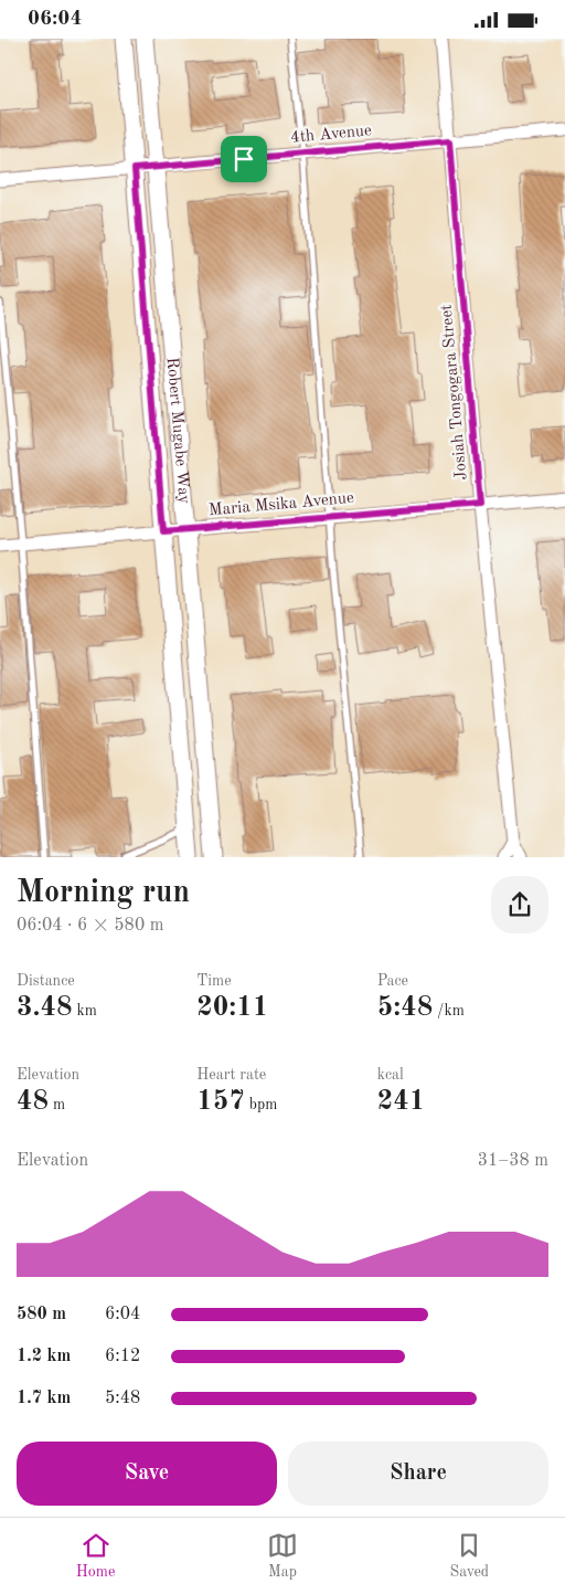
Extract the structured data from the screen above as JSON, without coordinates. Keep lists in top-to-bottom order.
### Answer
{
  "streets": {
    "main road": ["Robert Mugabe Way"],
    "street": ["4th Avenue", "Josiah Tongogara Street", "Maria Msika Avenue"]
  },
  "crossings": [
    ["4th Avenue", "Josiah Tongogara Street"],
    ["4th Avenue", "Robert Mugabe Way"],
    ["Josiah Tongogara Street", "Maria Msika Avenue"],
    ["Robert Mugabe Way", "Maria Msika Avenue"]
  ],
  "page": {
    "status": "06:04",
    "heading": ["Morning run", "06:04 · 6 × 580 m"],
    "stats": [
      ["Distance", "3.48 km"],
      ["Time", "20:11"],
      ["Pace", "5:48 /km"],
      ["Elevation", "48 m"],
      ["Heart rate", "157 bpm"],
      ["kcal", "241"]
    ],
    "chart": ["Elevation", "31–38 m"],
    "list": [
      {
        "name": "580 m",
        "note": "6:04"
      },
      {
        "name": "1.2 km",
        "note": "6:12"
      },
      {
        "name": "1.7 km",
        "note": "5:48"
      }
    ],
    "buttons": ["Save", "Share"],
    "tabs": ["Home", "Map", "Saved"]
  }
}
